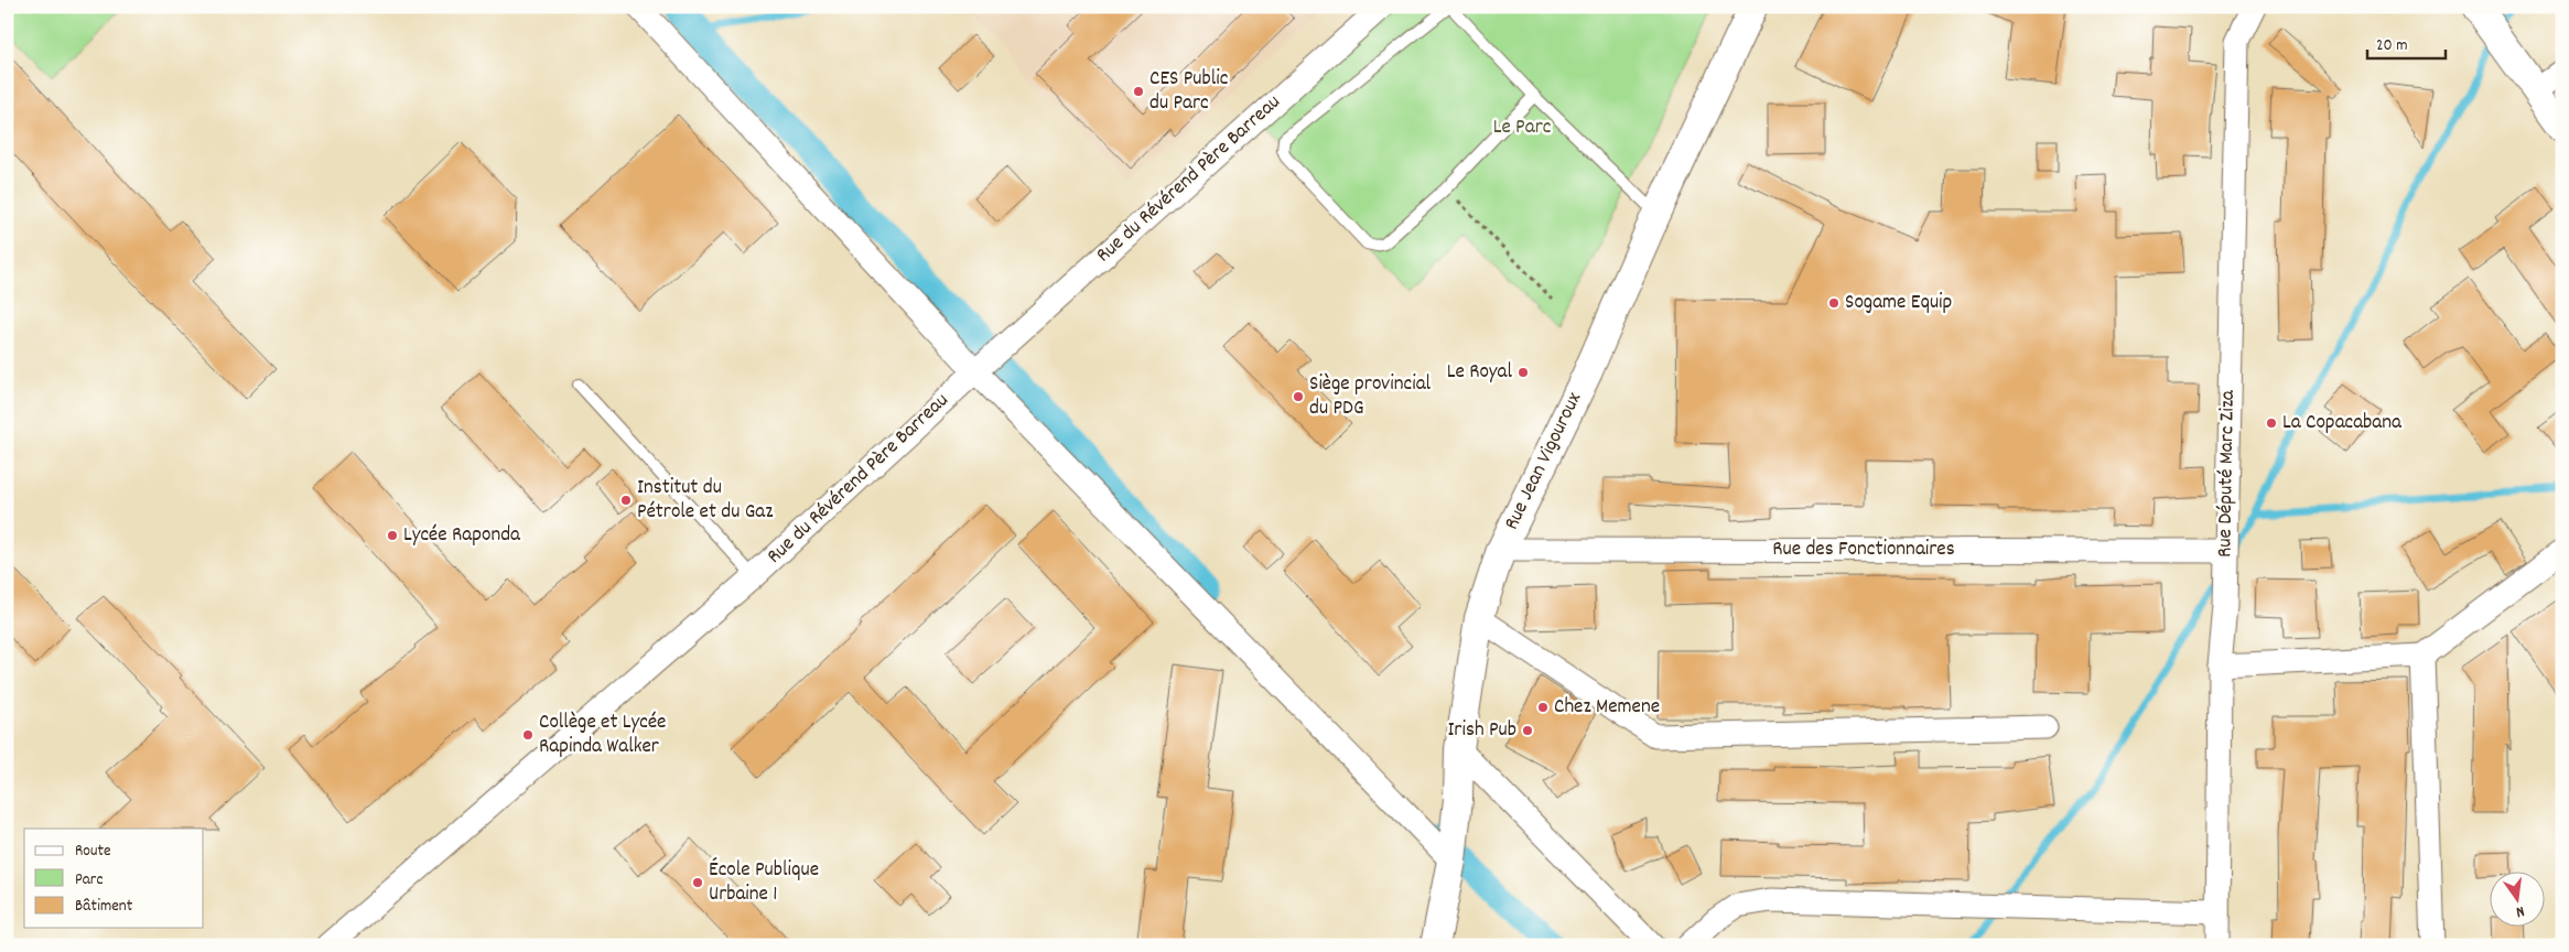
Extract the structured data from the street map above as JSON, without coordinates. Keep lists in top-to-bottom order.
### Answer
{
  "streets": {
    "street": [
      "Rue du Révérend Père Barreau",
      "Rue Jean Vigouroux",
      "Rue Député Marc Ziza",
      "Rue des Fonctionnaires"
    ]
  },
  "crossings": [
    ["Rue Jean Vigouroux", "Rue des Fonctionnaires"],
    ["Rue Député Marc Ziza", "Rue des Fonctionnaires"]
  ],
  "parks": ["Le Parc"],
  "places": [
    "CES Public du Parc",
    "Sogame Equip",
    "Le Royal",
    "Siège provincial du PDG",
    "La Copacabana",
    "Institut du Pétrole et du Gaz",
    "Lycée Raponda",
    "Chez Memene",
    "Irish Pub",
    "Collège et Lycée Rapinda Walker",
    "École Publique Urbaine 1"
  ],
  "legend": ["Route", "Parc", "Bâtiment"],
  "scale_bar": "20 m",
  "north": "bottom"
}
